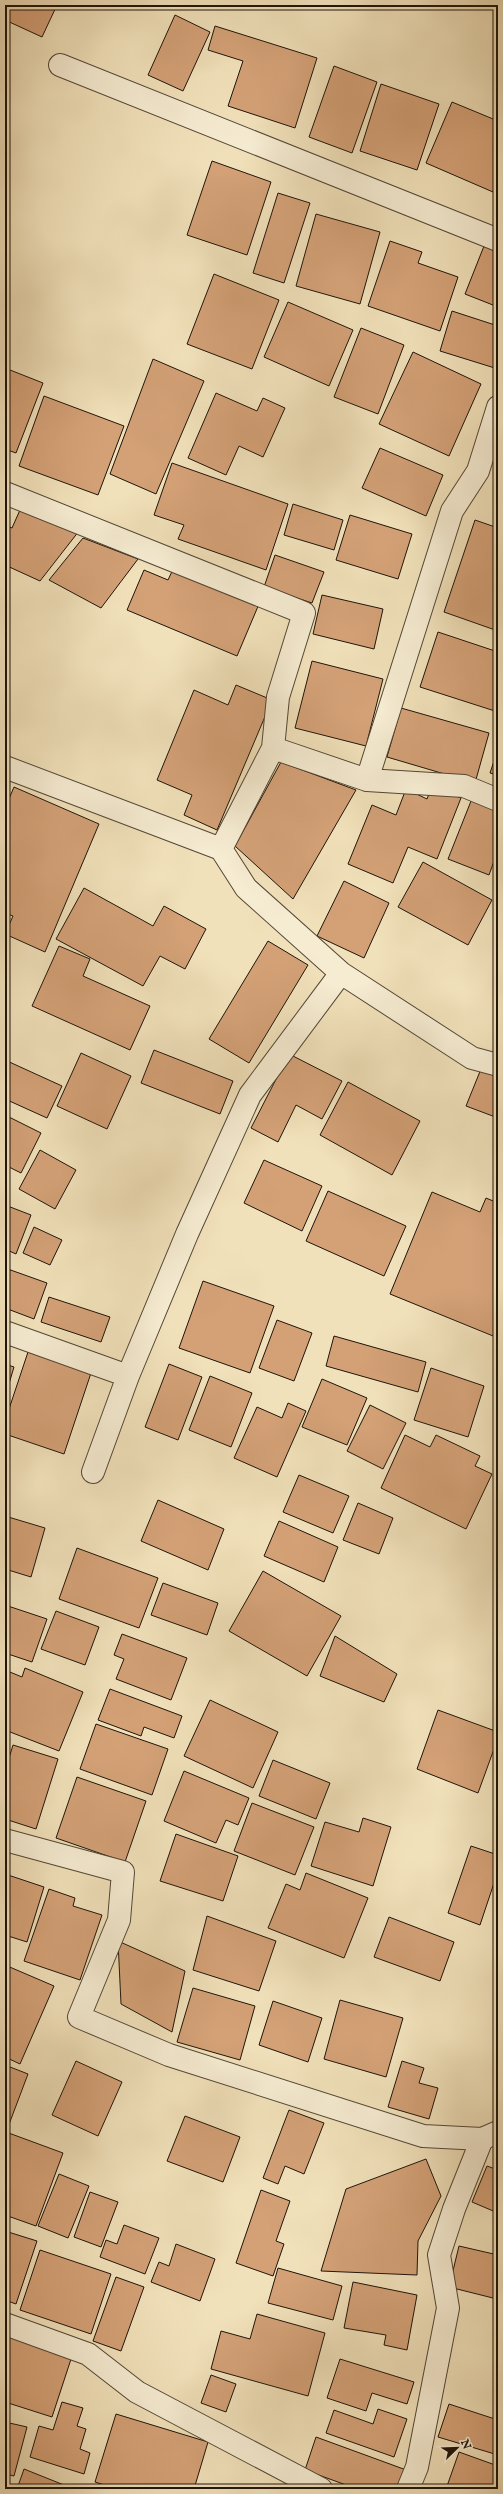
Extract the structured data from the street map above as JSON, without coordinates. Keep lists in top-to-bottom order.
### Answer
{
  "north": "top right"
}
